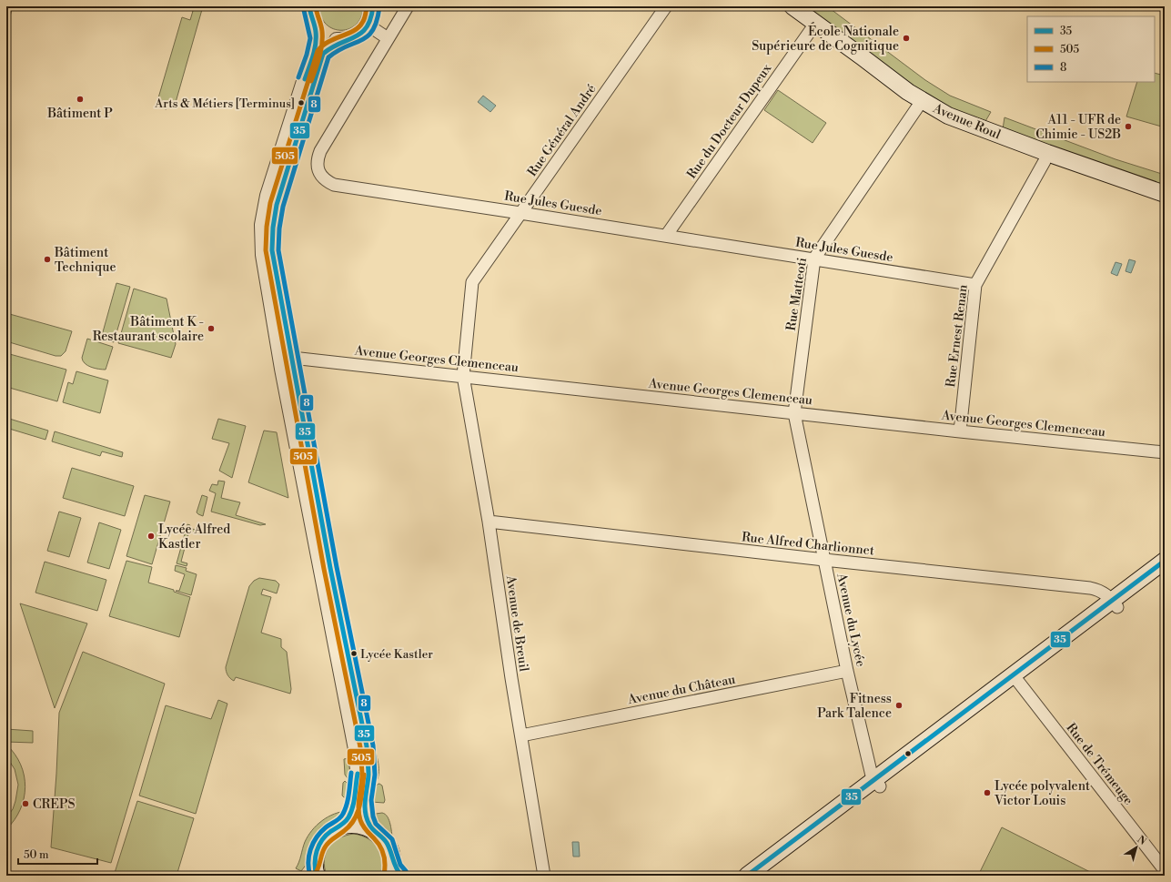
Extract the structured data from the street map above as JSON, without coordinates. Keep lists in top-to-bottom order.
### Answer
{
  "streets": {
    "main road": ["Avenue Roul"],
    "street": [
      "Rue du Docteur Dupeux",
      "Rue Général André",
      "Rue Jules Guesde",
      "Rue Matteoti",
      "Rue Ernest Renan",
      "Avenue Georges Clemenceau",
      "Rue Alfred Charlionnet",
      "Avenue du Lycée",
      "Avenue de Breuil",
      "Avenue du Château",
      "Rue de Trémeuge"
    ]
  },
  "crossings": [
    ["Rue du Docteur Dupeux", "Avenue Roul"],
    ["Rue du Docteur Dupeux", "Rue Jules Guesde"],
    ["Avenue Roul", "Rue Matteoti"],
    ["Avenue Roul", "Rue Ernest Renan"],
    ["Rue Général André", "Rue Jules Guesde"],
    ["Rue Général André", "Avenue Georges Clemenceau"],
    ["Rue Général André", "Avenue de Breuil"],
    ["Rue Jules Guesde", "Rue Matteoti"],
    ["Rue Jules Guesde", "Rue Ernest Renan"],
    ["Rue Matteoti", "Avenue Georges Clemenceau"],
    ["Rue Matteoti", "Avenue du Lycée"],
    ["Rue Ernest Renan", "Avenue Georges Clemenceau"],
    ["Avenue Georges Clemenceau", "Avenue du Lycée"],
    ["Avenue Georges Clemenceau", "Avenue de Breuil"],
    ["Rue Alfred Charlionnet", "Avenue du Lycée"],
    ["Rue Alfred Charlionnet", "Avenue de Breuil"],
    ["Avenue du Lycée", "Avenue du Château"],
    ["Avenue de Breuil", "Avenue du Château"]
  ],
  "places": [
    "École Nationale Supérieure de Cognitique",
    "Bâtiment P",
    "Arts & Métiers [Terminus]",
    "A11 - UFR de Chimie - US2B",
    "Bâtiment Technique",
    "Bâtiment K - Restaurant scolaire",
    "Lycée Alfred Kastler",
    "Lycée Kastler",
    "Fitness Park Talence",
    "Lycée polyvalent Victor Louis",
    "CREPS"
  ],
  "lines": ["transit line 35", "transit line 505", "transit line 8"],
  "legend": ["35", "505", "8"],
  "scale_bar": "50 m",
  "north": "top right"
}
